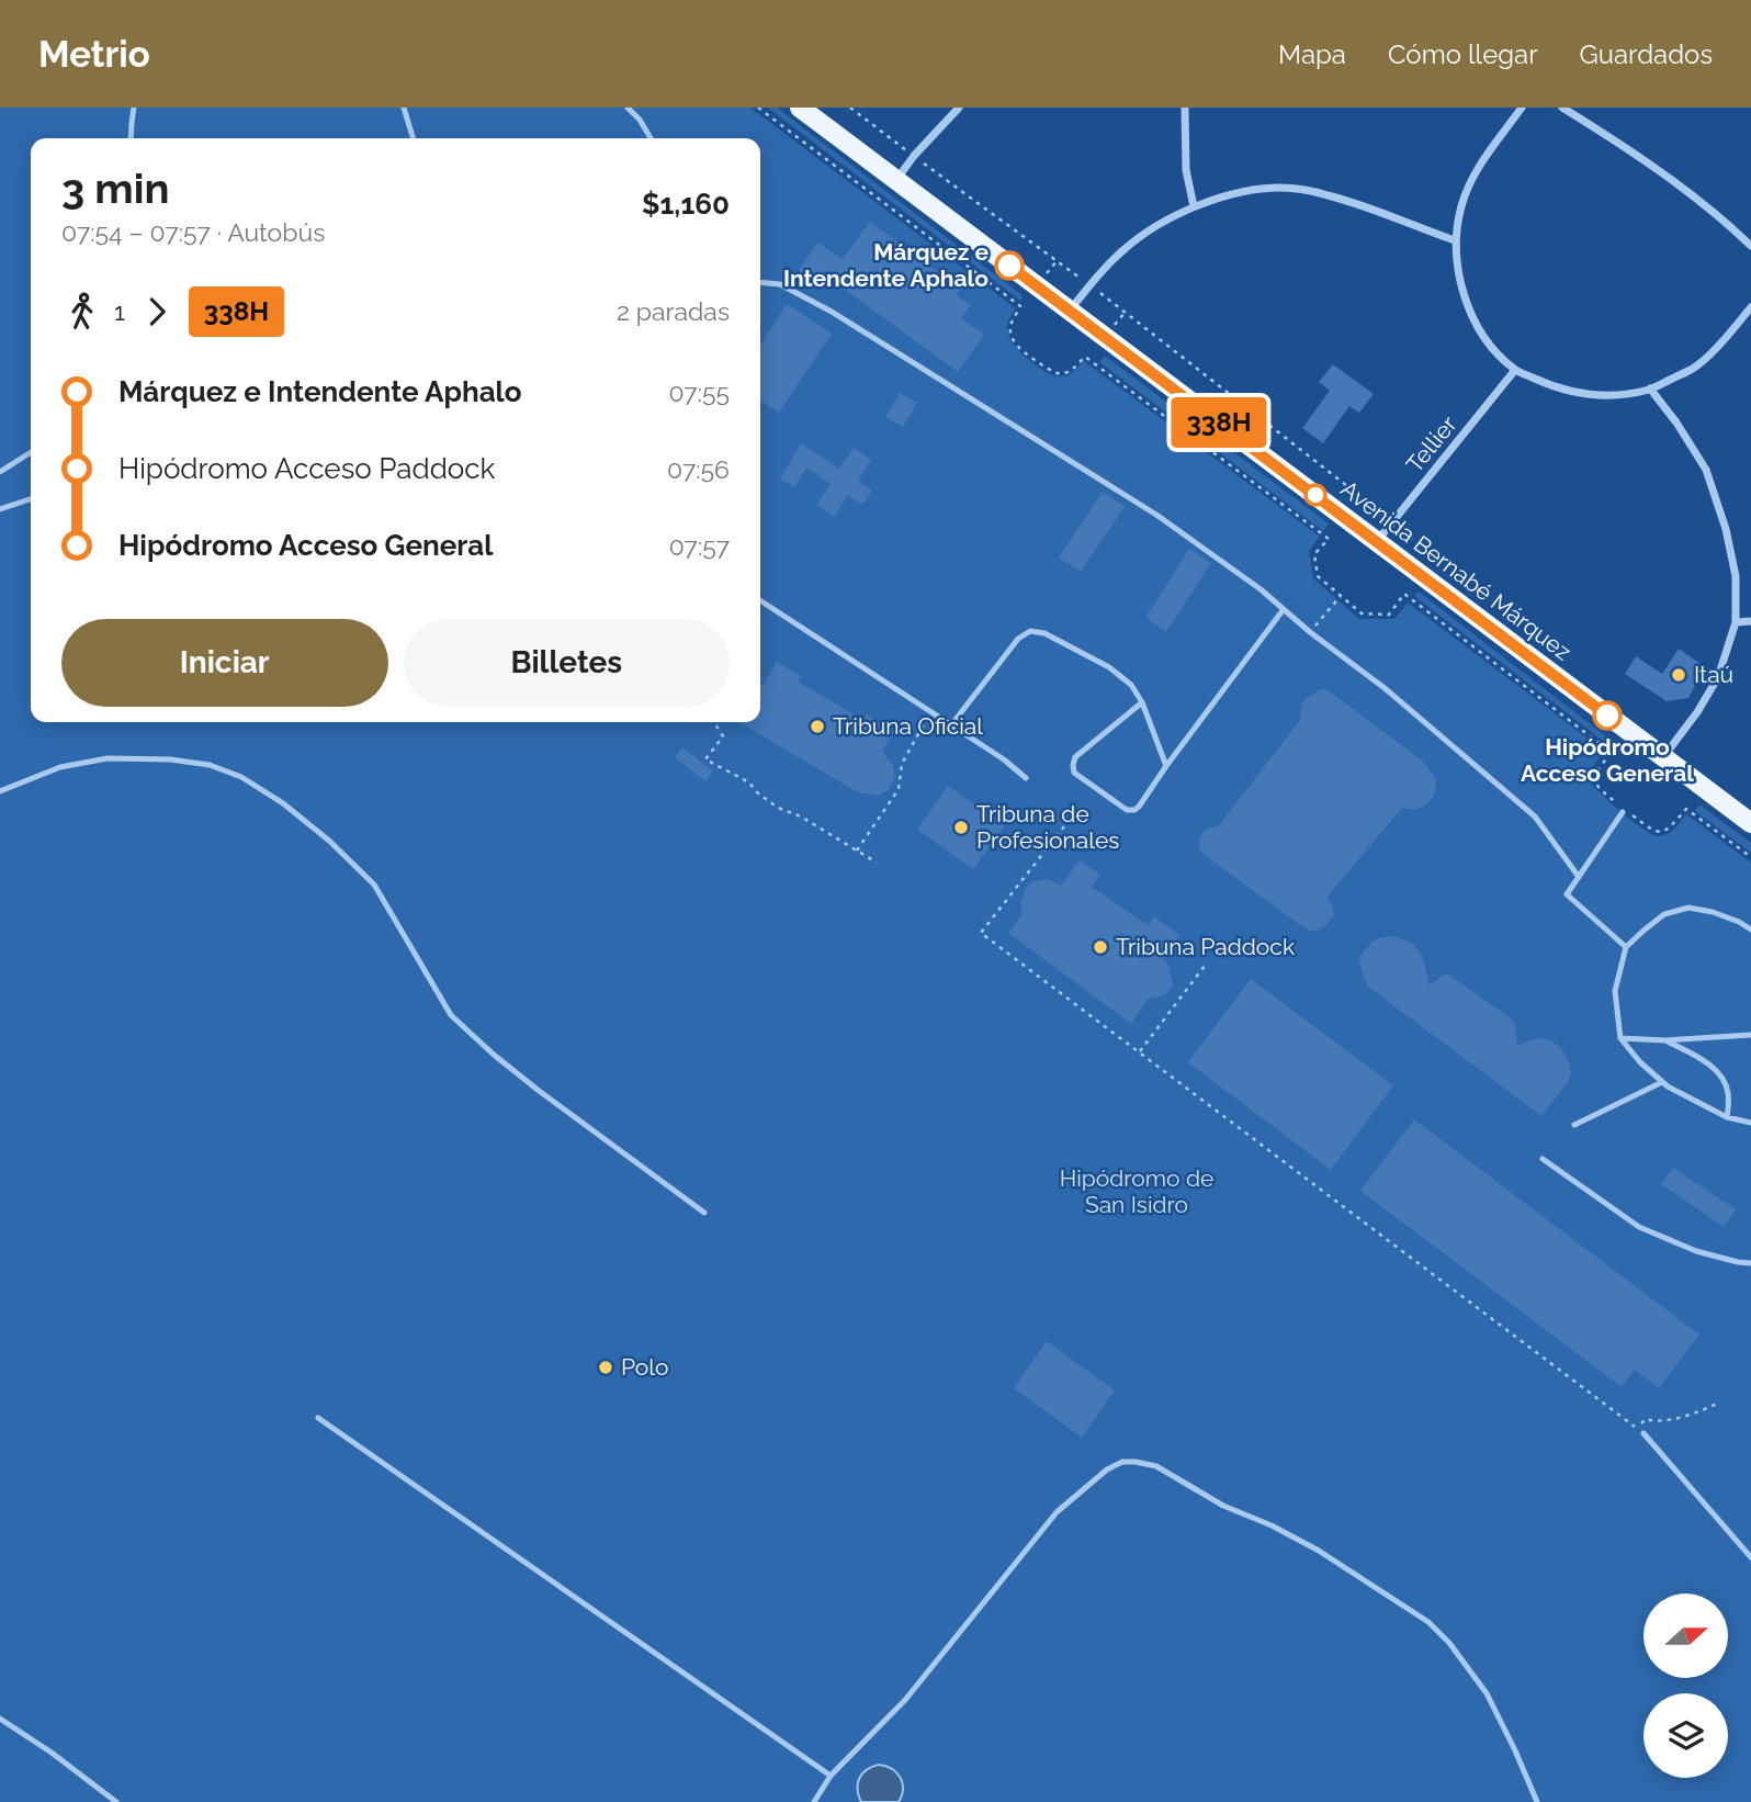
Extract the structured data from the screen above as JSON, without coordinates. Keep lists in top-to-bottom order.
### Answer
{
  "streets": {
    "main road": ["Avenida Bernabé Márquez"],
    "street": ["Tellier"]
  },
  "crossings": [
    ["Tellier", "Avenida Bernabé Márquez"]
  ],
  "parks": ["Hipódromo de San Isidro"],
  "places": [
    "Márquez e Intendente Aphalo",
    "Itaú",
    "Hipódromo Acceso General",
    "Tribuna Oficial",
    "Tribuna de Profesionales",
    "Tribuna Paddock",
    "Polo"
  ],
  "lines": ["bus line 338H"],
  "north": "right",
  "page": {
    "header": "Metrio",
    "nav": ["Mapa", "Cómo llegar", "Guardados"],
    "on_map": "338H",
    "heading": ["3 min", "07:54 – 07:57 · Autobús", "$1,160"],
    "legs": ["1", "338H", "2 paradas"],
    "list": [
      {
        "name": "Márquez e Intendente Aphalo",
        "value": "07:55"
      },
      {
        "name": "Hipódromo Acceso Paddock",
        "value": "07:56"
      },
      {
        "name": "Hipódromo Acceso General",
        "value": "07:57"
      }
    ],
    "buttons": ["Iniciar", "Billetes"]
  }
}
